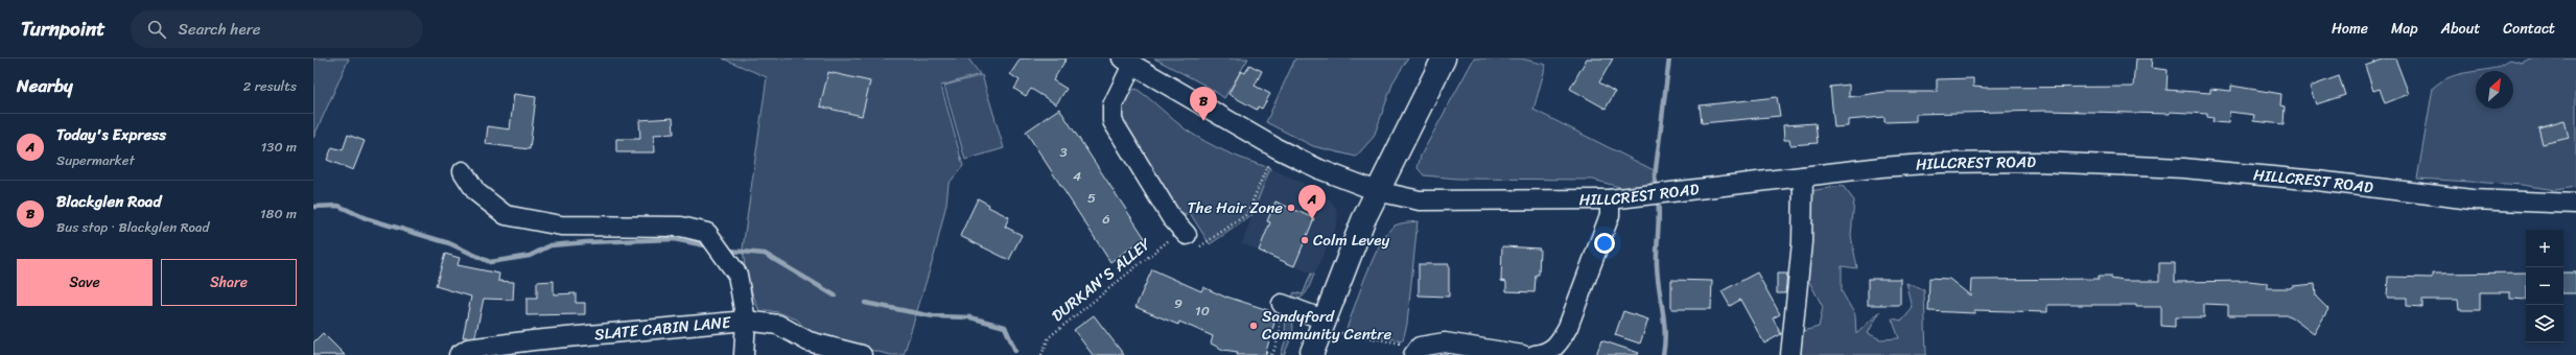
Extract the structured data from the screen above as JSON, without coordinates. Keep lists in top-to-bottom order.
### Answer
{
  "streets": {
    "street": ["HILLCREST ROAD", "SLATE CABIN LANE"],
    "path": ["DURKAN'S ALLEY"]
  },
  "places": ["The Hair Zone", "Colm Levey", "Sandyford Community Centre"],
  "house_numbers": [
    "3",
    "4",
    "5",
    "6",
    "9",
    "10"
  ],
  "north": "top right",
  "page": {
    "header": "Turnpoint",
    "search": "Search here",
    "nav": [
      "Home",
      "Map",
      "About",
      "Contact"
    ],
    "heading": ["Nearby", "2 results"],
    "pins": ["B", "A"],
    "list": [
      {
        "mark": "A",
        "name": "Today's Express",
        "note": "Supermarket",
        "value": "130 m"
      },
      {
        "mark": "B",
        "name": "Blackglen Road",
        "note": "Bus stop · Blackglen Road",
        "value": "180 m"
      }
    ],
    "map_buttons": ["+", "−"],
    "buttons": ["Save", "Share"]
  }
}
